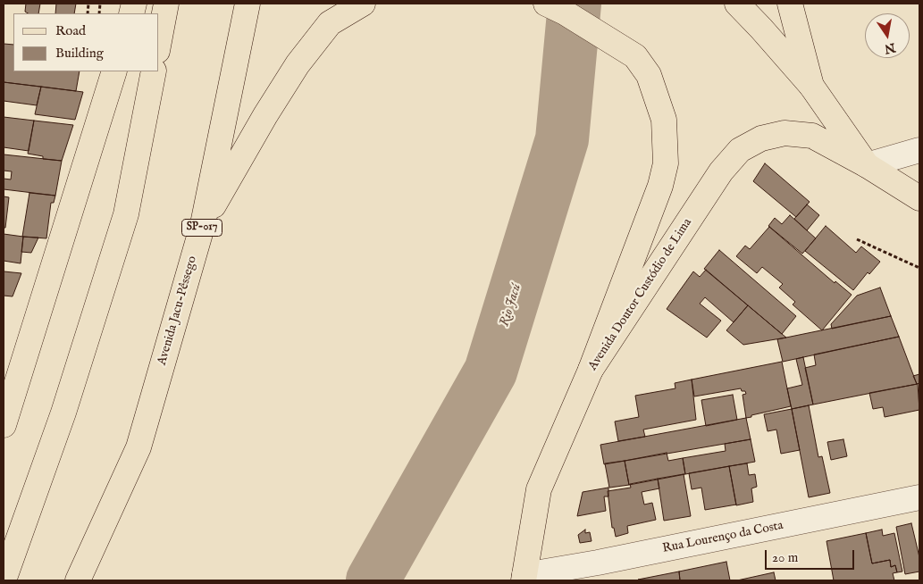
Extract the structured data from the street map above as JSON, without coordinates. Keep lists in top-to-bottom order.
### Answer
{
  "streets": {
    "main road": ["SP-017", "Avenida Doutor Custódio de Lima", "Avenida Jacu-Pêssego"],
    "street": ["Rua Lourenço da Costa"]
  },
  "crossings": [
    ["Avenida Doutor Custódio de Lima", "Rua Lourenço da Costa"]
  ],
  "water": ["Rio Jacú"],
  "legend": ["Road", "Building"],
  "scale_bar": "20 m",
  "north": "bottom"
}
